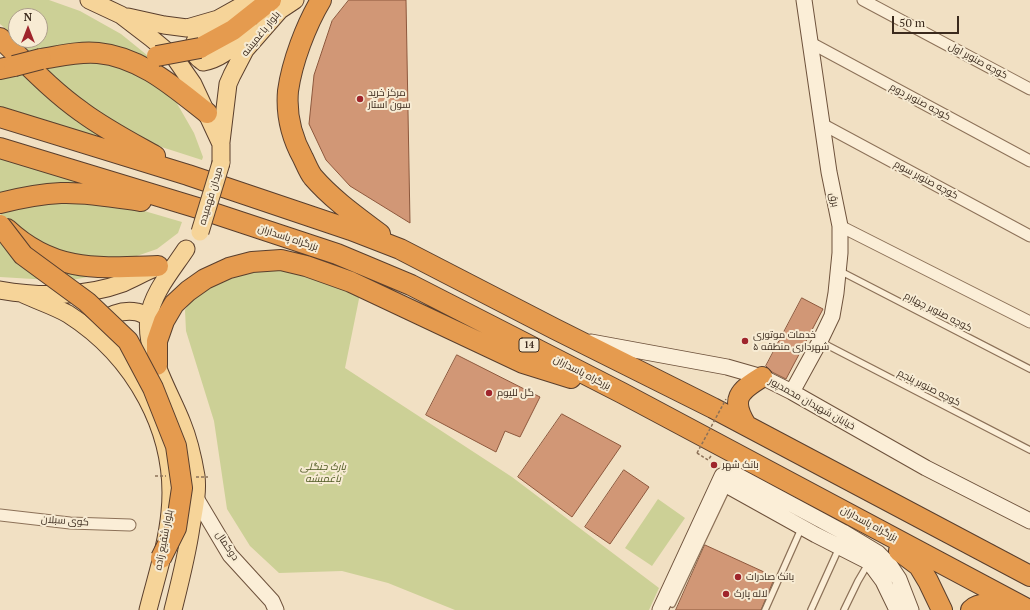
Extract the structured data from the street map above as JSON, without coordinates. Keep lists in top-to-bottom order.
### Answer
{
  "streets": {
    "highway": ["بزرگراه پاسداران", "14"],
    "main road": ["بلوار باغمیشه", "میدان فهمیده", "بلوار شفیع زاده"],
    "street": [
      "کوچه صنوبر اول",
      "کوچه صنوبر دوم",
      "کوچه صنوبر سوم",
      "برق",
      "خیابان شهیدان محمدپور",
      "کوی سبلان",
      "دوکمال"
    ],
    "lane": ["کوچه صنوبر چهارم", "کوچه صنوبر پنجم"]
  },
  "crossings": [
    ["بلوار باغمیشه", "میدان فهمیده"],
    ["کوچه صنوبر دوم", "برق"],
    ["کوچه صنوبر سوم", "برق"],
    ["میدان فهمیده", "بلوار شفیع زاده"],
    ["برق", "کوچه صنوبر چهارم"],
    ["برق", "کوچه صنوبر پنجم"],
    ["برق", "خیابان شهیدان محمدپور"]
  ],
  "parks": ["پارک جنگلی باغمیشه"],
  "places": [
    "مرکز خرید سون استار",
    "خدمات موتوری شهرداری منطقه ۵",
    "گل للیوم",
    "بانک شهر",
    "بانک صادرات",
    "لاله پارک"
  ],
  "scale_bar": "50 m",
  "north": "top"
}
